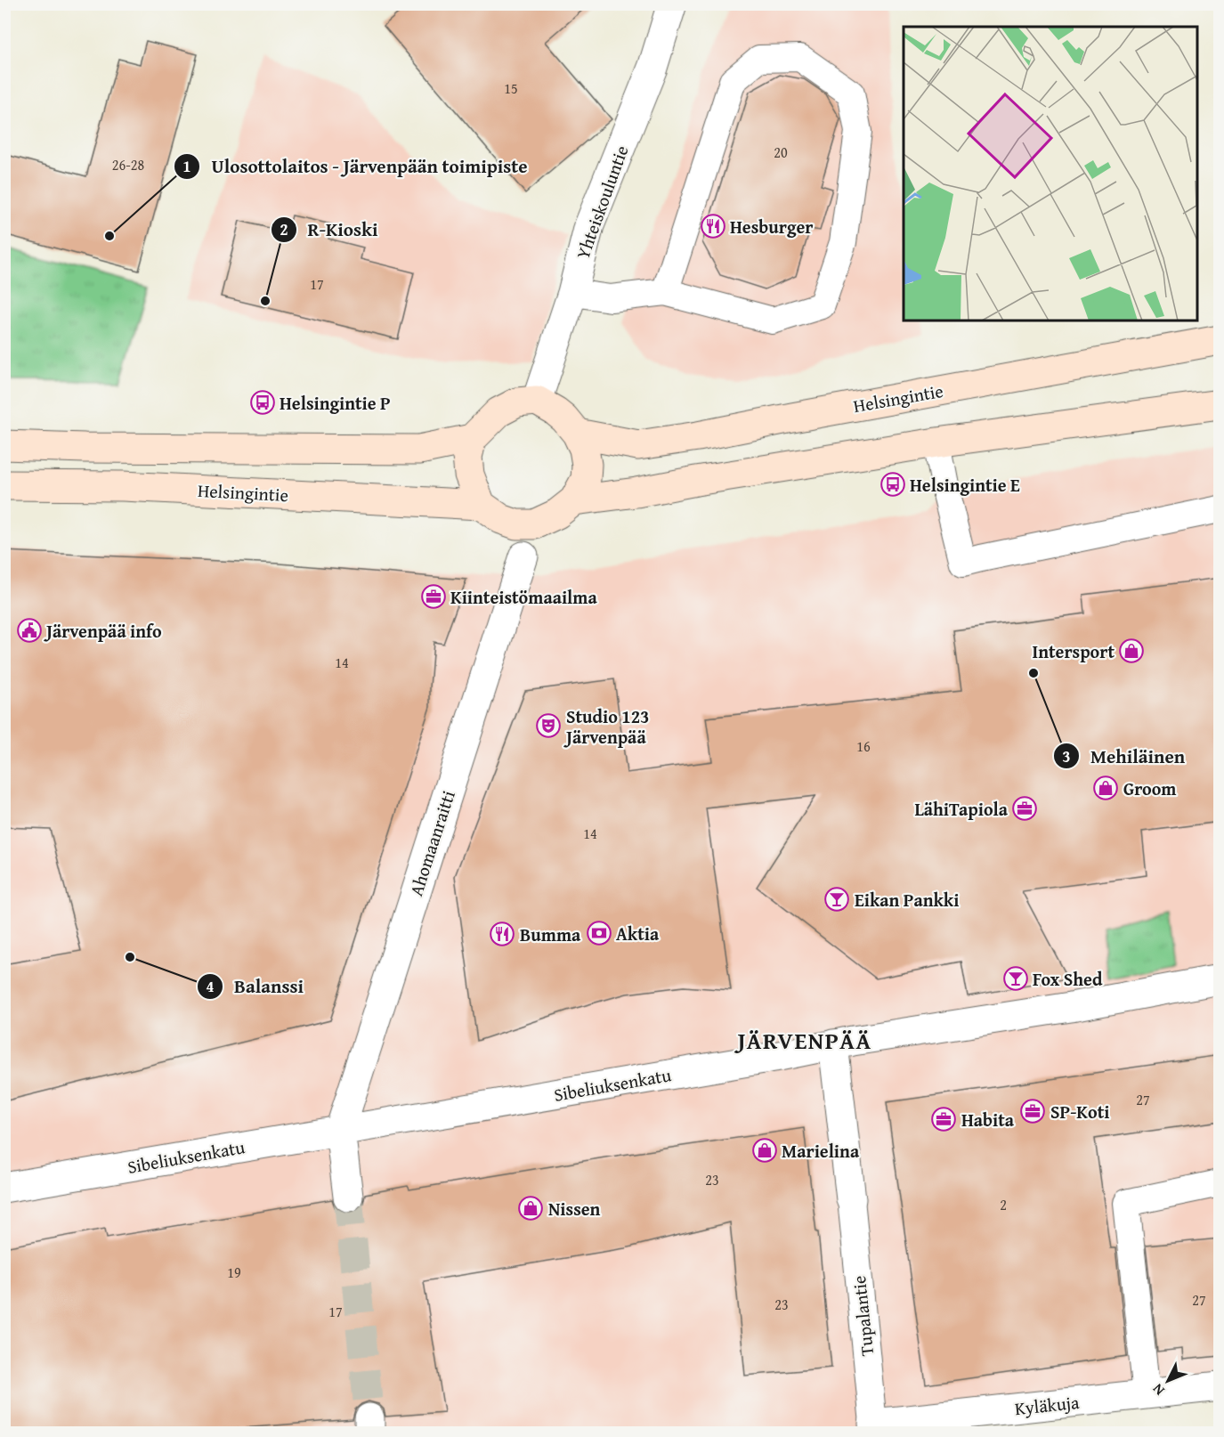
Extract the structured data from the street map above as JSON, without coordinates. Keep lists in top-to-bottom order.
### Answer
{
  "streets": {
    "main road": ["Helsingintie"],
    "street": [
      "Yhteiskouluntie",
      "Ahomaanraitti",
      "Sibeliuksenkatu",
      "Kyläkuja"
    ],
    "lane": ["Tupalantie"]
  },
  "crossings": [
    ["Yhteiskouluntie", "Helsingintie"],
    ["Ahomaanraitti", "Sibeliuksenkatu"],
    ["Tupalantie", "Kyläkuja"]
  ],
  "districts": ["JÄRVENPÄÄ"],
  "places": {
    "restaurant": ["Hesburger", "Bumma"],
    "other": [
      "Ulosottolaitos - Järvenpään toimipiste",
      "R-Kioski",
      "Mehiläinen",
      "Balanssi"
    ],
    "bus stop": ["Helsingintie P", "Helsingintie E"],
    "office": [
      "Kiinteistömaailma",
      "LähiTapiola",
      "SP-Koti",
      "Habita"
    ],
    "public building": ["Järvenpää info"],
    "shop": [
      "Intersport",
      "Groom",
      "Marielina",
      "Nissen"
    ],
    "theatre": ["Studio 123 Järvenpää"],
    "bar": ["Eikan Pankki", "Fox Shed"],
    "bank": ["Aktia"]
  },
  "house_numbers": [
    "15",
    "20",
    "26-28",
    "17",
    "14",
    "16",
    "14",
    "27",
    "23",
    "2",
    "19",
    "27",
    "23",
    "17"
  ],
  "north": "bottom left"
}
